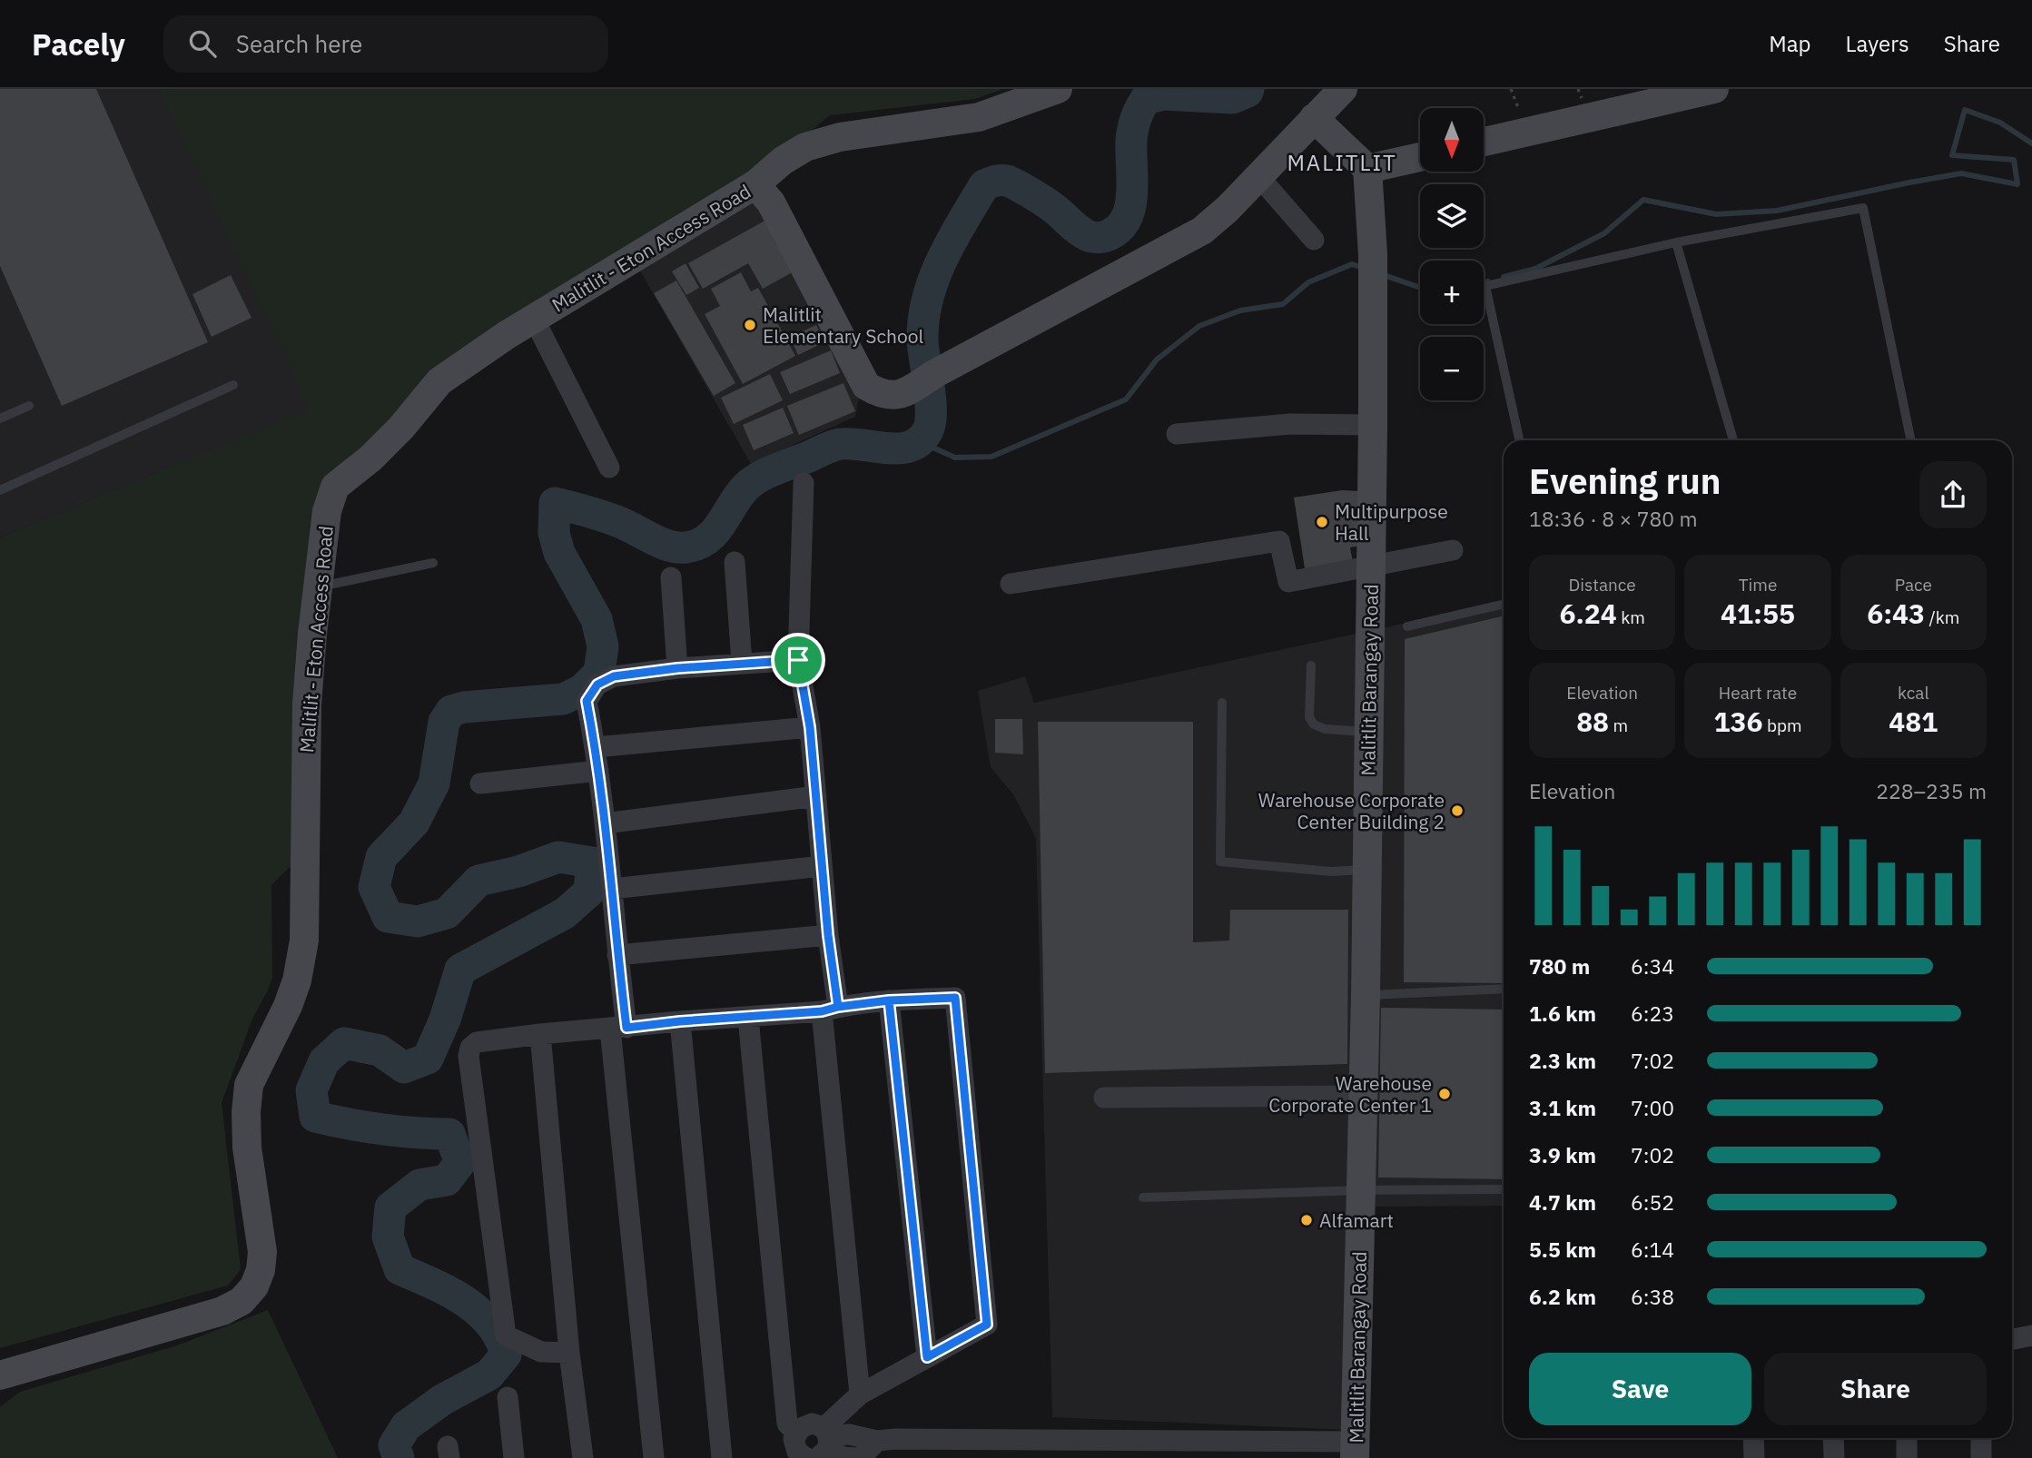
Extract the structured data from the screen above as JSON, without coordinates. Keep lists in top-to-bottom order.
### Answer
{
  "streets": {
    "street": ["Malitlit - Eton Access Road", "Malitlit Barangay Road"]
  },
  "districts": ["MALITLIT"],
  "places": [
    "Malitlit Elementary School",
    "Multipurpose Hall",
    "Warehouse Corporate Center Building 2",
    "Warehouse Corporate Center 1",
    "Alfamart"
  ],
  "north": "bottom",
  "page": {
    "header": "Pacely",
    "search": "Search here",
    "nav": ["Map", "Layers", "Share"],
    "map_buttons": ["+", "−"],
    "heading": ["Evening run", "18:36 · 8 × 780 m"],
    "stats": [
      ["Distance", "6.24 km"],
      ["Time", "41:55"],
      ["Pace", "6:43 /km"],
      ["Elevation", "88 m"],
      ["Heart rate", "136 bpm"],
      ["kcal", "481"]
    ],
    "chart": ["Elevation", "228–235 m"],
    "list": [
      {
        "name": "780 m",
        "note": "6:34"
      },
      {
        "name": "1.6 km",
        "note": "6:23"
      },
      {
        "name": "2.3 km",
        "note": "7:02"
      },
      {
        "name": "3.1 km",
        "note": "7:00"
      },
      {
        "name": "3.9 km",
        "note": "7:02"
      },
      {
        "name": "4.7 km",
        "note": "6:52"
      },
      {
        "name": "5.5 km",
        "note": "6:14"
      },
      {
        "name": "6.2 km",
        "note": "6:38"
      }
    ],
    "buttons": ["Save", "Share"]
  }
}
